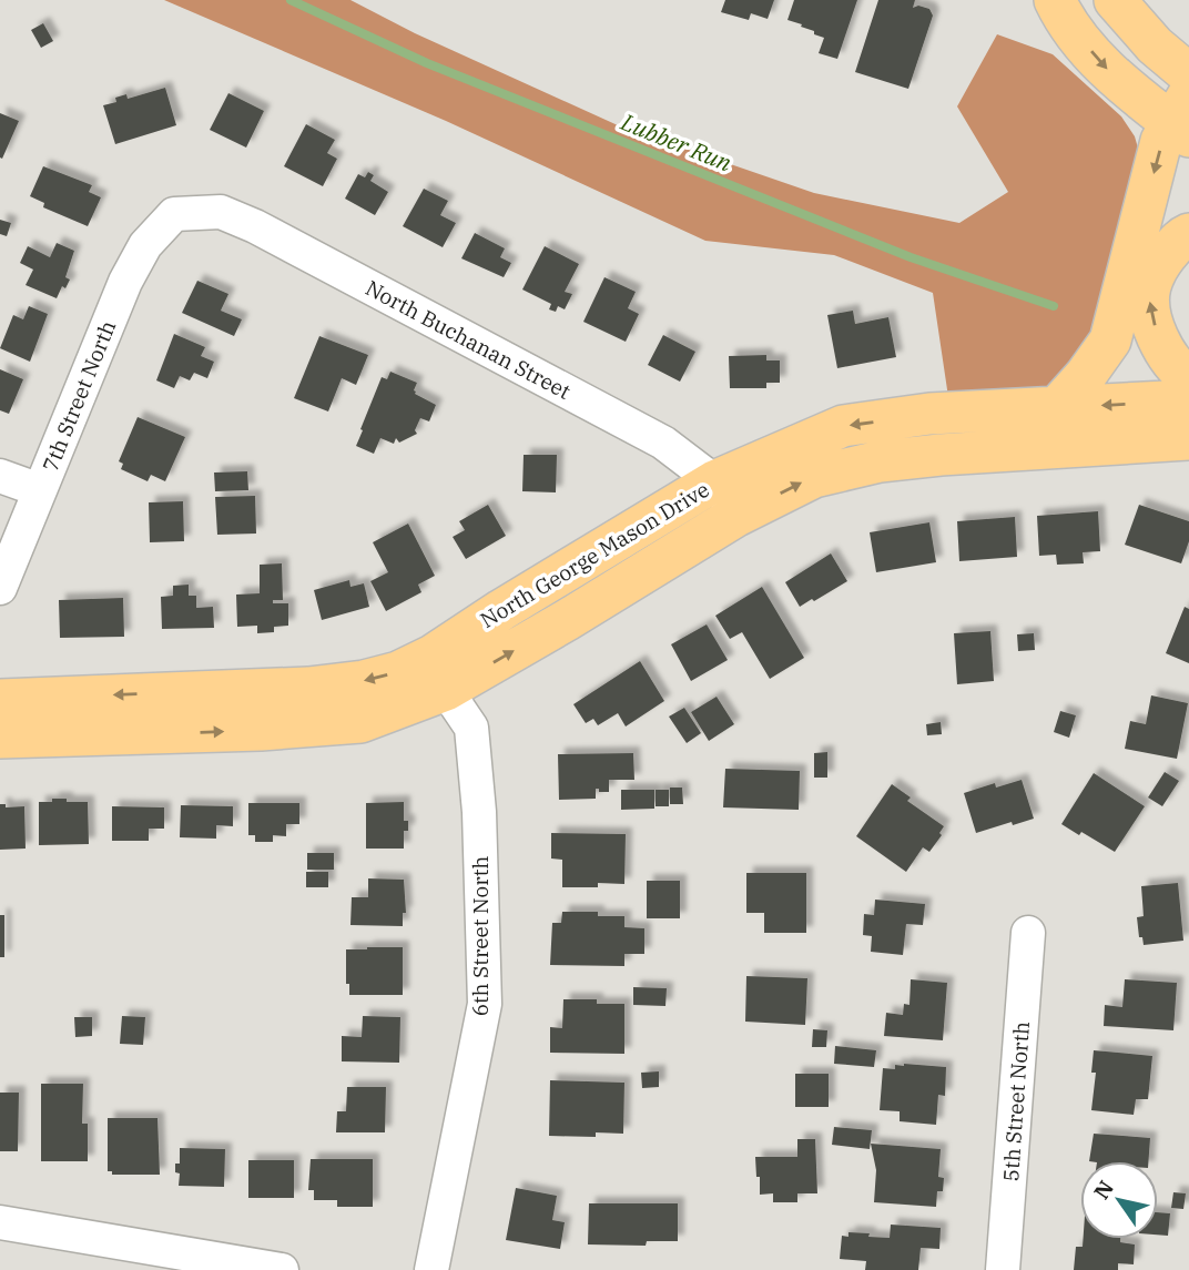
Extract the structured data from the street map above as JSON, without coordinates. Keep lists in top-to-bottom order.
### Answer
{
  "streets": {
    "main road": ["North George Mason Drive"],
    "street": [
      "North Buchanan Street",
      "7th Street North",
      "6th Street North",
      "5th Street North"
    ]
  },
  "crossings": [
    ["North Buchanan Street", "7th Street North"],
    ["North Buchanan Street", "North George Mason Drive"],
    ["North George Mason Drive", "6th Street North"]
  ],
  "water": ["Lubber Run"],
  "north": "top left"
}
